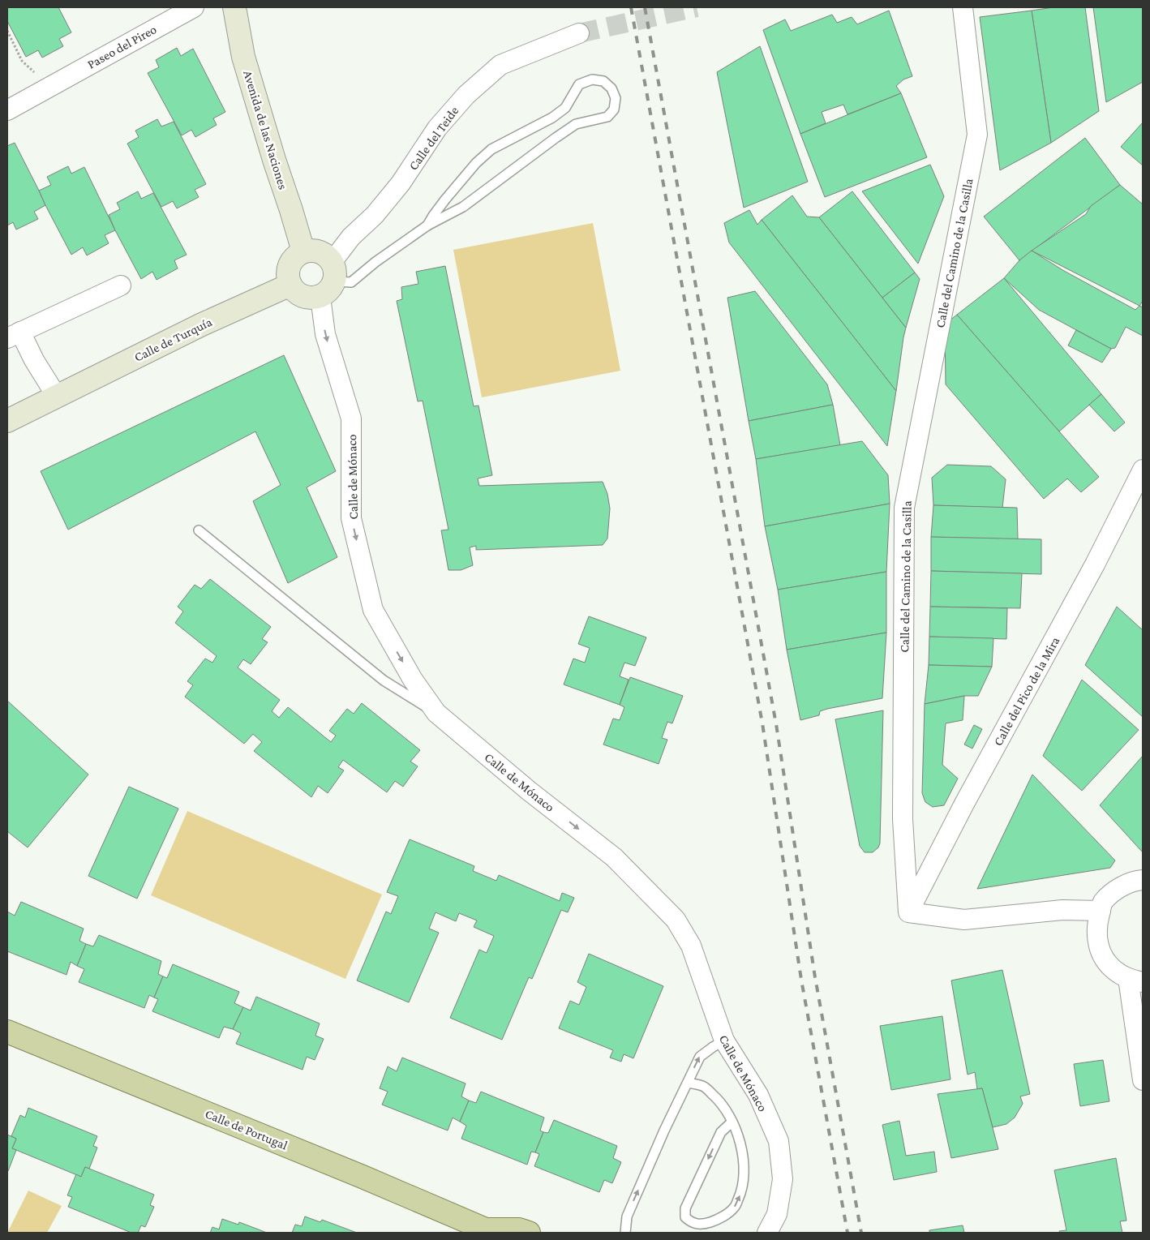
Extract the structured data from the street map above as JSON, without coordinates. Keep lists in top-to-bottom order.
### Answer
{
  "streets": {
    "main road": ["Calle de Portugal"],
    "street": [
      "Paseo del Pireo",
      "Avenida de las Naciones",
      "Calle del Teide",
      "Calle del Camino de la Casilla",
      "Calle de Turquía",
      "Calle de Mónaco",
      "Calle del Pico de la Mira"
    ]
  },
  "crossings": [
    ["Avenida de las Naciones", "Calle del Teide"],
    ["Avenida de las Naciones", "Calle de Turquía"],
    ["Avenida de las Naciones", "Calle de Mónaco"],
    ["Calle del Teide", "Calle de Turquía"],
    ["Calle del Teide", "Calle de Mónaco"],
    ["Calle del Camino de la Casilla", "Calle del Pico de la Mira"],
    ["Calle de Turquía", "Calle de Mónaco"]
  ],
  "one_way": ["Calle de Mónaco"]
}
